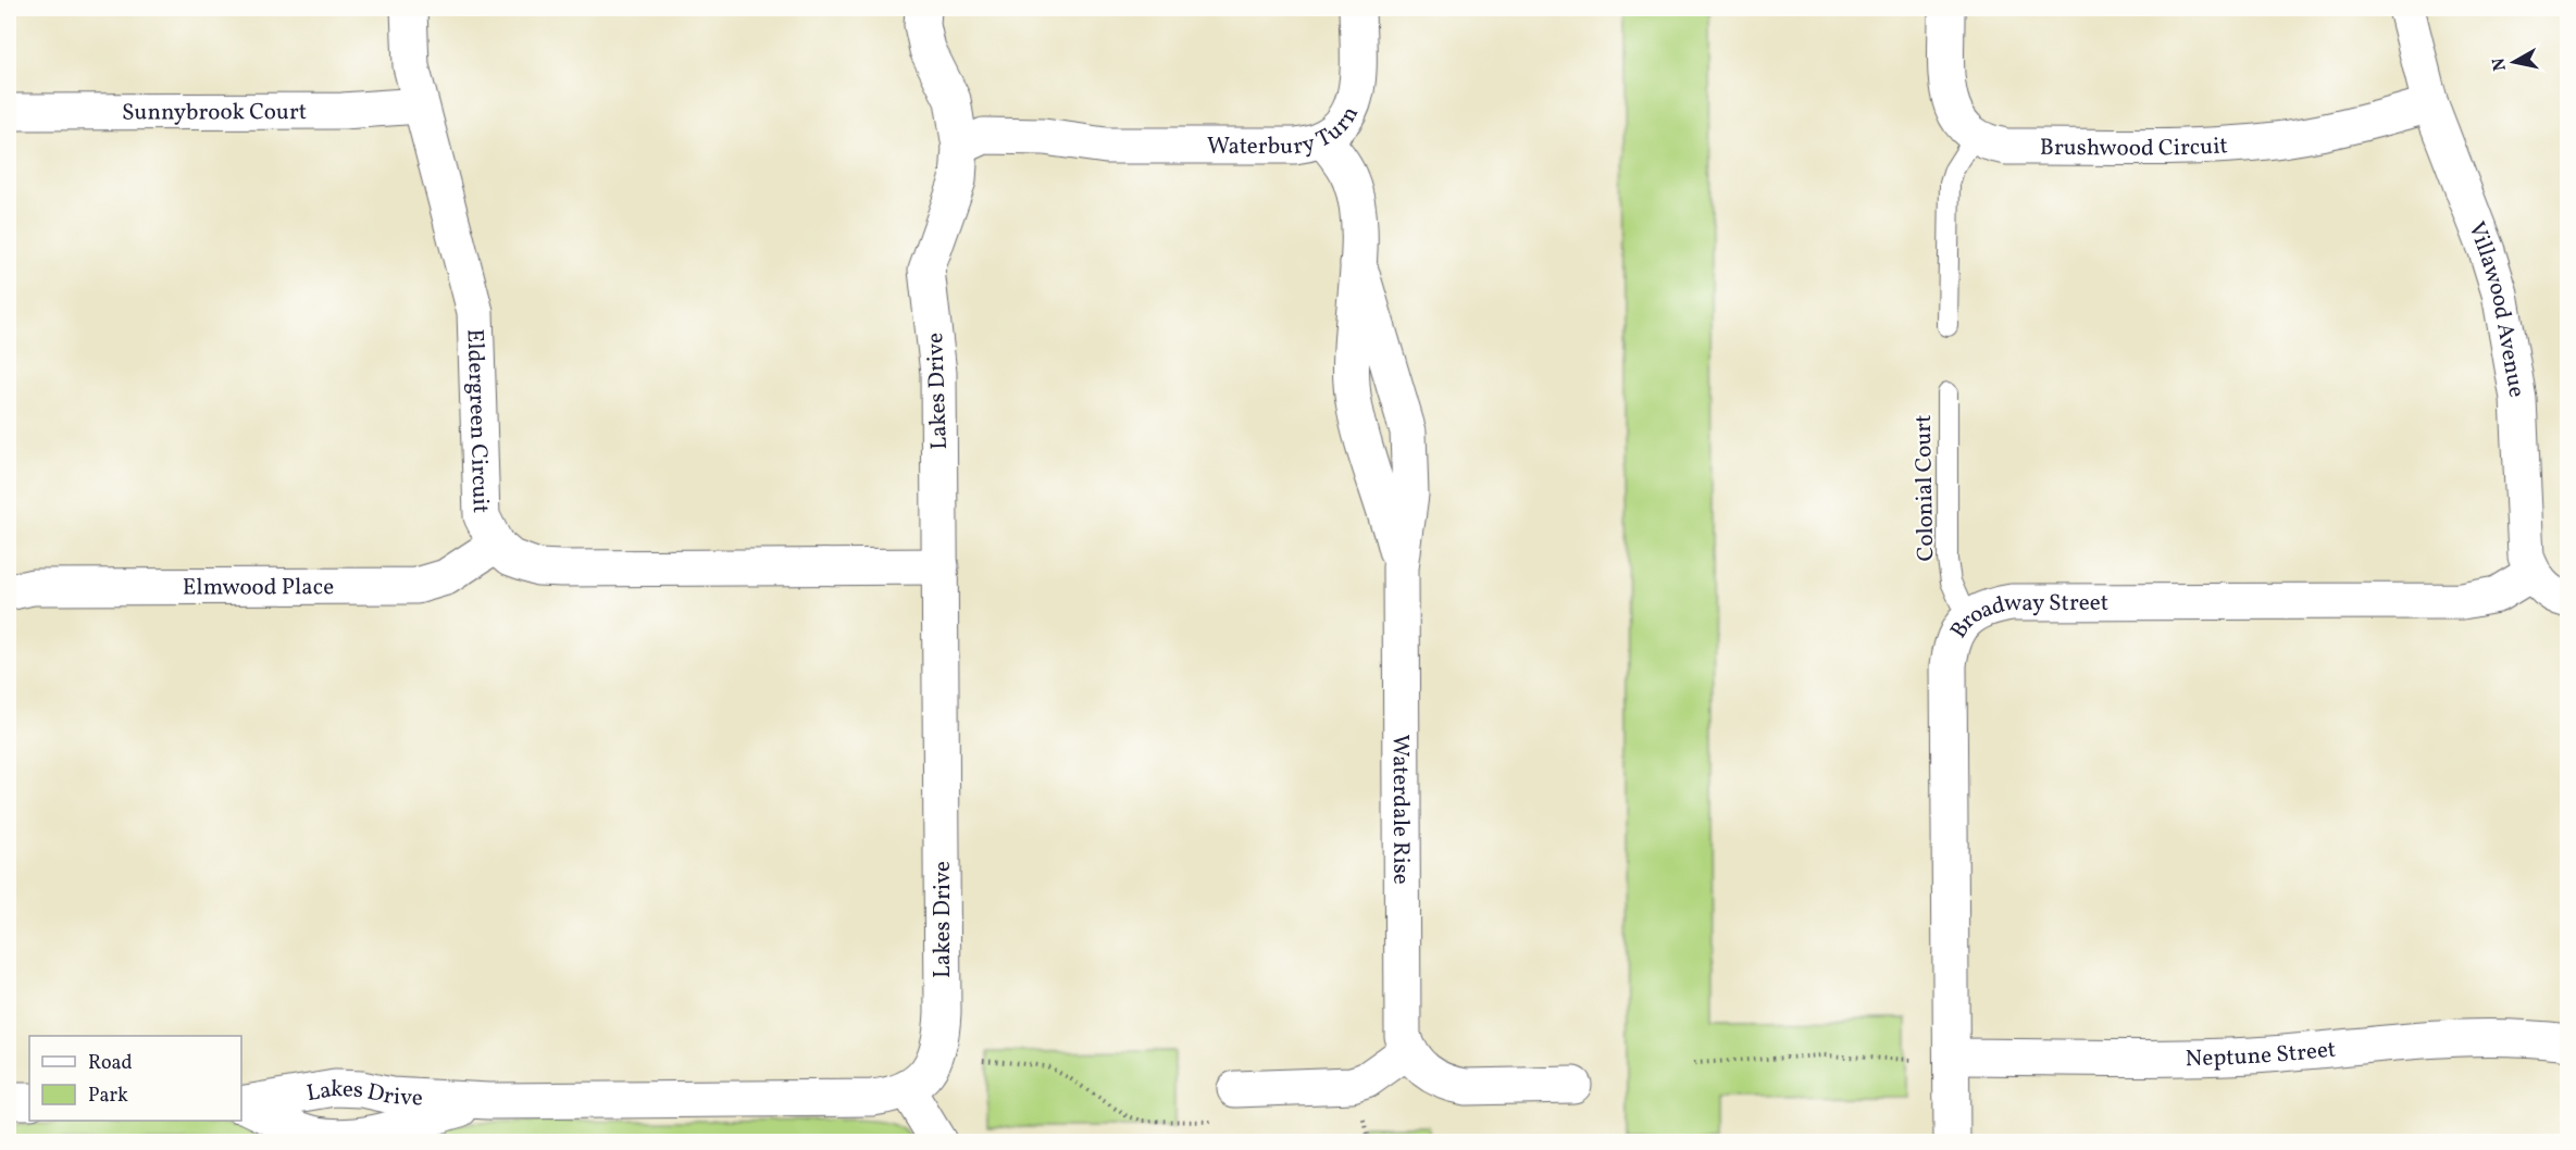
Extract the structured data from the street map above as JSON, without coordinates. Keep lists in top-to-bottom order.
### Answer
{
  "streets": {
    "street": [
      "Sunnybrook Court",
      "Waterbury Turn",
      "Brushwood Circuit",
      "Villawood Avenue",
      "Lakes Drive",
      "Eldergreen Circuit",
      "Elmwood Place",
      "Broadway Street",
      "Waterdale Rise",
      "Neptune Street"
    ],
    "lane": ["Colonial Court"]
  },
  "crossings": [
    ["Sunnybrook Court", "Eldergreen Circuit"],
    ["Waterbury Turn", "Lakes Drive"],
    ["Waterbury Turn", "Waterdale Rise"],
    ["Brushwood Circuit", "Villawood Avenue"],
    ["Villawood Avenue", "Broadway Street"],
    ["Lakes Drive", "Eldergreen Circuit"],
    ["Eldergreen Circuit", "Elmwood Place"],
    ["Colonial Court", "Broadway Street"],
    ["Broadway Street", "Neptune Street"]
  ],
  "legend": ["Road", "Park"],
  "north": "left"
}
